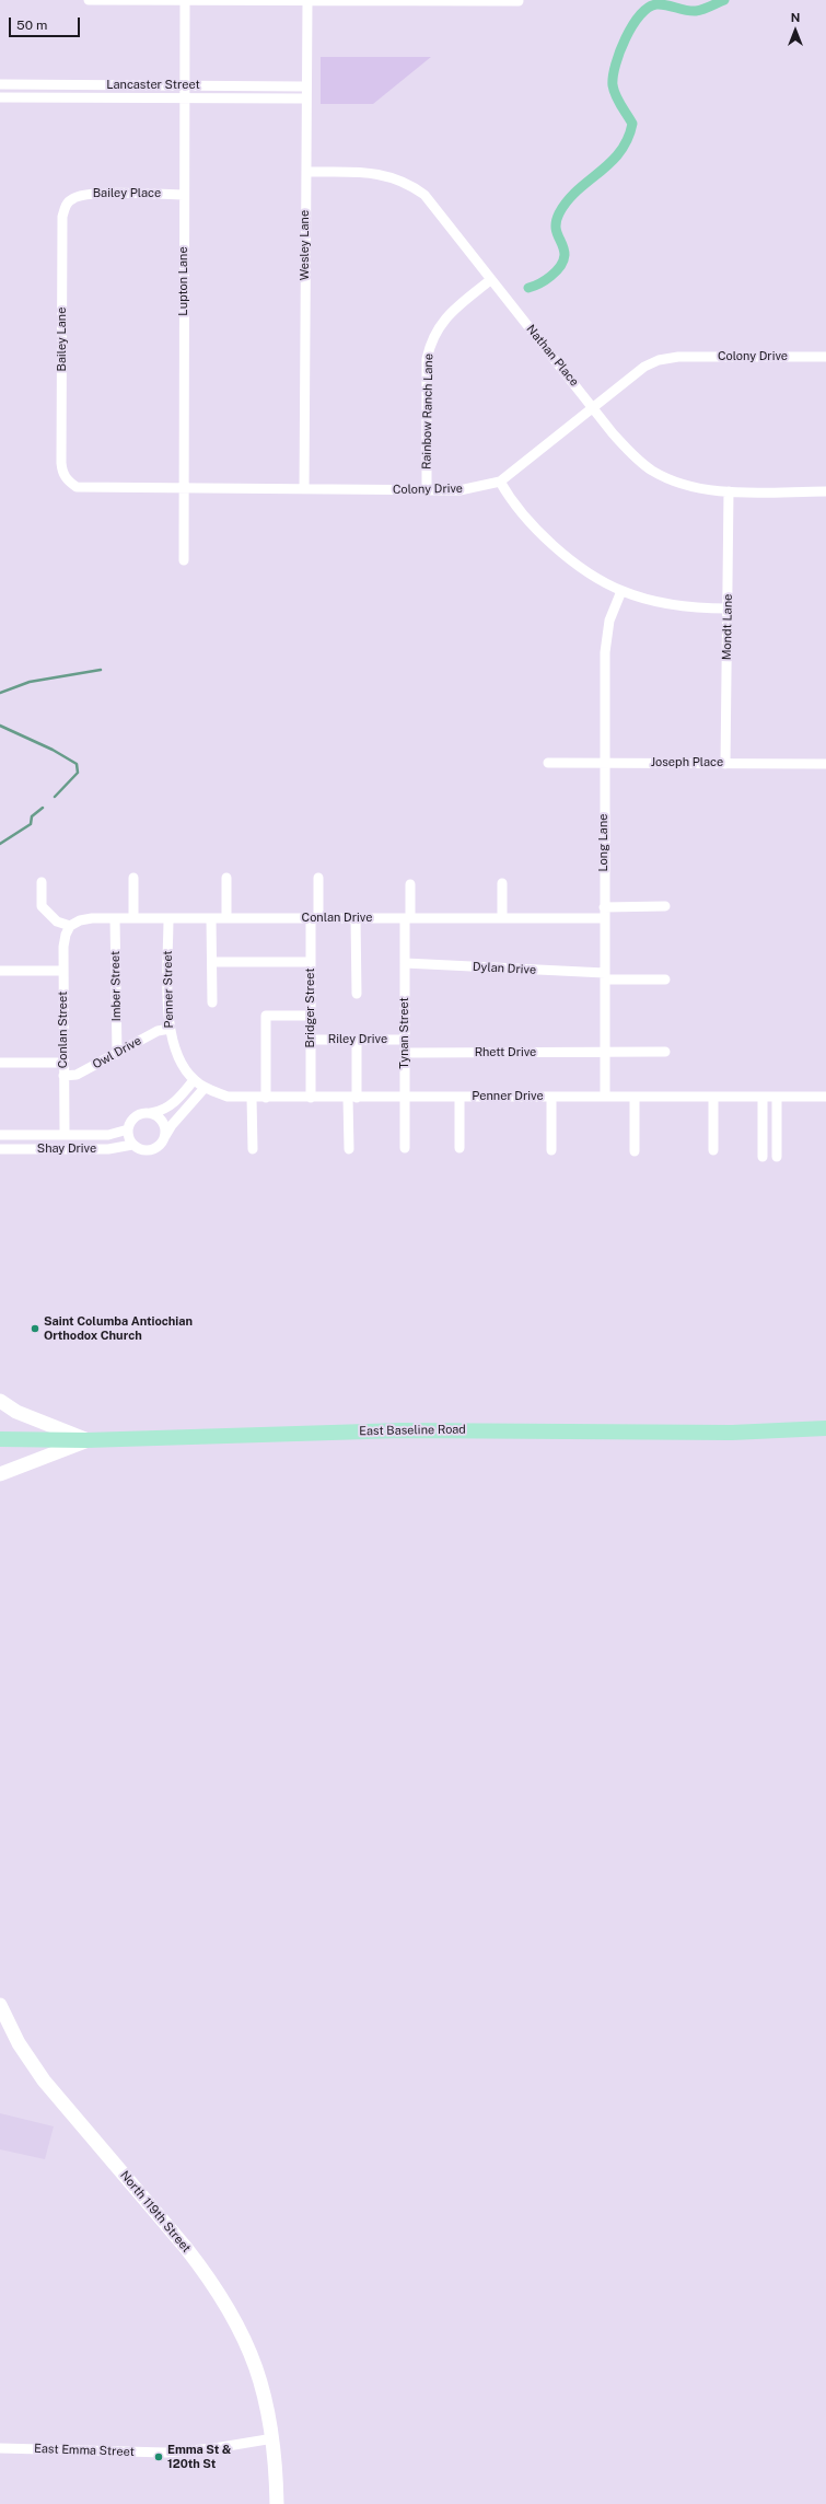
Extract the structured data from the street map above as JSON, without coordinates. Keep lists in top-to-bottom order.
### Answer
{
  "streets": {
    "main road": ["East Baseline Road", "North 119th Street"],
    "street": [
      "Lancaster Street",
      "Bailey Place",
      "Wesley Lane",
      "Lupton Lane",
      "Bailey Lane",
      "Nathan Place",
      "Colony Drive",
      "Rainbow Ranch Lane",
      "Mondt Lane",
      "Joseph Place",
      "Long Lane",
      "Conlan Drive",
      "Dylan Drive",
      "Imber Street",
      "Penner Street",
      "Bridger Street",
      "Conlan Street",
      "Tynan Street",
      "Riley Drive",
      "Owl Drive",
      "Rhett Drive",
      "Penner Drive",
      "Shay Drive",
      "East Emma Street"
    ]
  },
  "crossings": [
    ["Lancaster Street", "Wesley Lane"],
    ["Lancaster Street", "Lupton Lane"],
    ["Bailey Place", "Lupton Lane"],
    ["Bailey Place", "Bailey Lane"],
    ["Wesley Lane", "Nathan Place"],
    ["Wesley Lane", "Colony Drive"],
    ["Lupton Lane", "Colony Drive"],
    ["Bailey Lane", "Colony Drive"],
    ["Nathan Place", "Colony Drive"],
    ["Nathan Place", "Rainbow Ranch Lane"],
    ["Nathan Place", "Mondt Lane"],
    ["Colony Drive", "Rainbow Ranch Lane"],
    ["Mondt Lane", "Joseph Place"],
    ["Joseph Place", "Long Lane"],
    ["Long Lane", "Conlan Drive"],
    ["Long Lane", "Dylan Drive"],
    ["Long Lane", "Rhett Drive"],
    ["Long Lane", "Penner Drive"],
    ["Conlan Drive", "Imber Street"],
    ["Conlan Drive", "Penner Street"],
    ["Conlan Drive", "Bridger Street"],
    ["Conlan Drive", "Conlan Street"],
    ["Conlan Drive", "Tynan Street"],
    ["Dylan Drive", "Tynan Street"],
    ["Imber Street", "Owl Drive"],
    ["Penner Street", "Owl Drive"],
    ["Penner Street", "Penner Drive"],
    ["Bridger Street", "Riley Drive"],
    ["Bridger Street", "Penner Drive"],
    ["Conlan Street", "Owl Drive"],
    ["Conlan Street", "Shay Drive"],
    ["Tynan Street", "Riley Drive"],
    ["Tynan Street", "Rhett Drive"],
    ["Tynan Street", "Penner Drive"],
    ["Penner Drive", "Shay Drive"],
    ["North 119th Street", "East Emma Street"]
  ],
  "places": ["Saint Columba Antiochian Orthodox Church", "Emma St & 120th St"],
  "scale_bar": "50 m",
  "north": "top"
}
